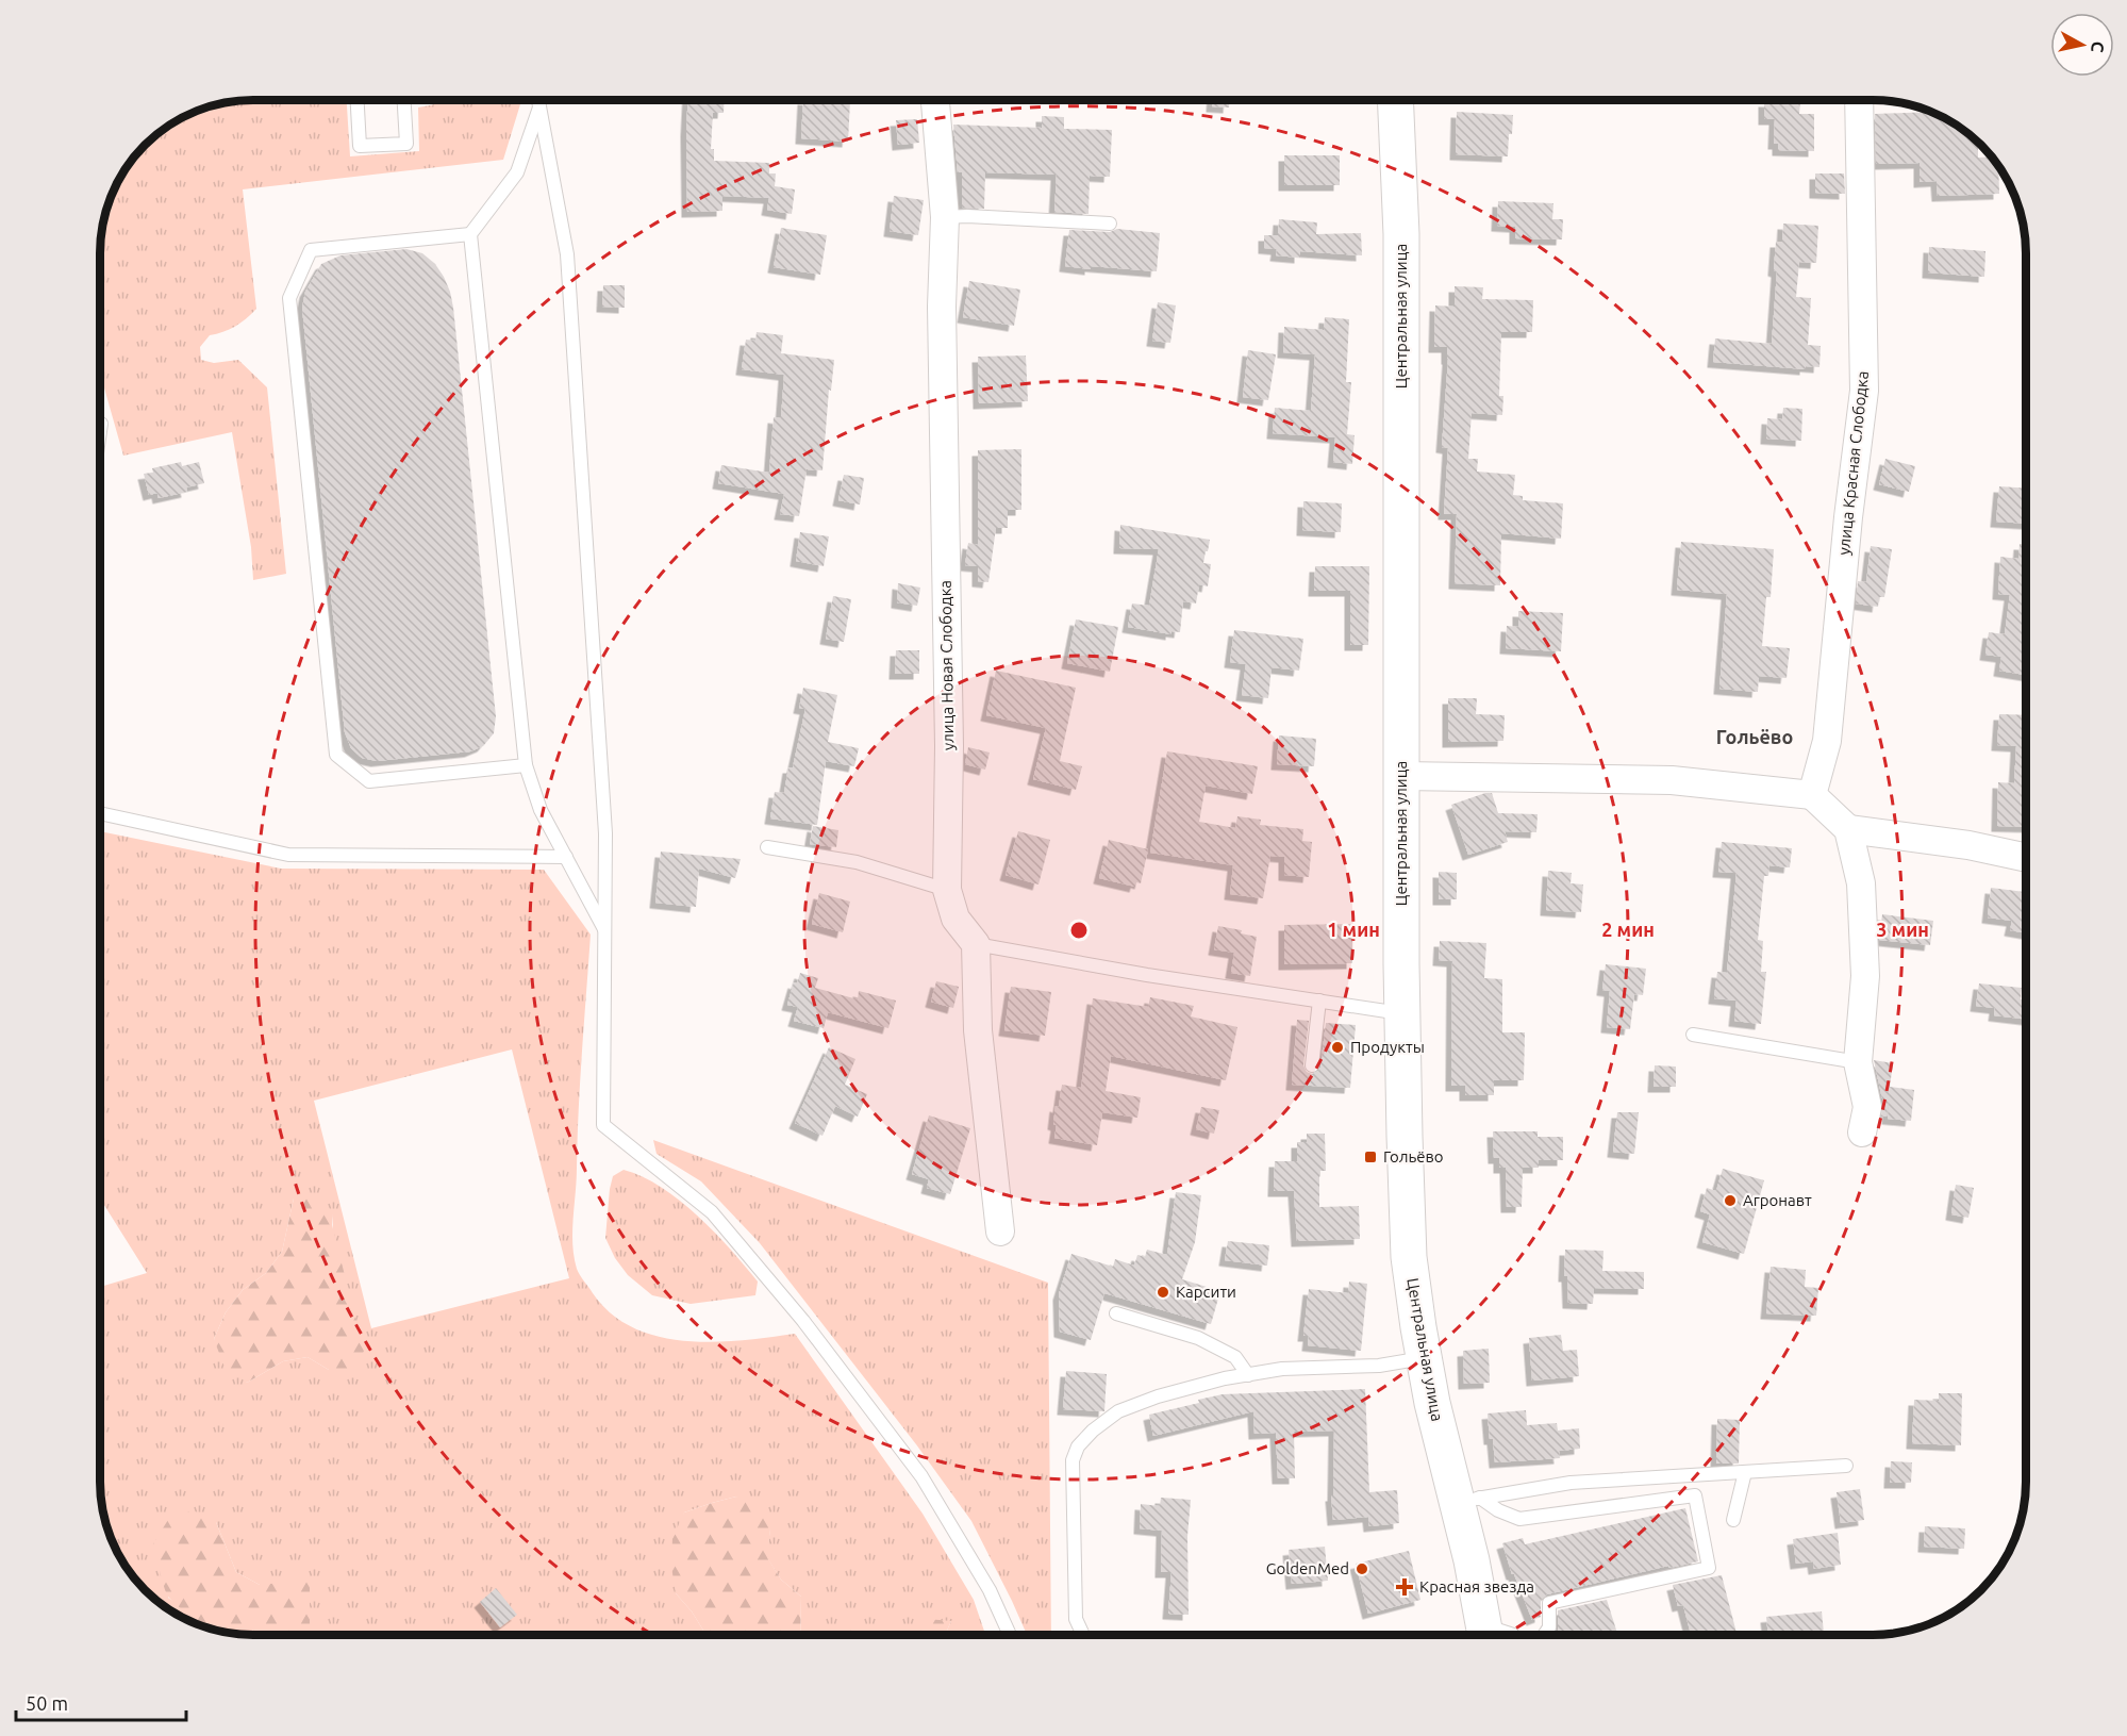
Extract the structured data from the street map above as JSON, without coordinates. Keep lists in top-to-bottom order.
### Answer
{
  "streets": {
    "main road": ["Центральная улица"],
    "street": ["улица Красная Слободка", "улица Новая Слободка"]
  },
  "districts": ["Гольёво"],
  "places": {
    "other": [
      "Продукты",
      "Агронавт",
      "Карсити",
      "GoldenMed"
    ],
    "transit": ["Гольёво"],
    "health": ["Красная звезда"]
  },
  "scale_bar": "50 m",
  "north": "right",
  "rings": ["1 мин", "2 мин", "3 мин"]
}
